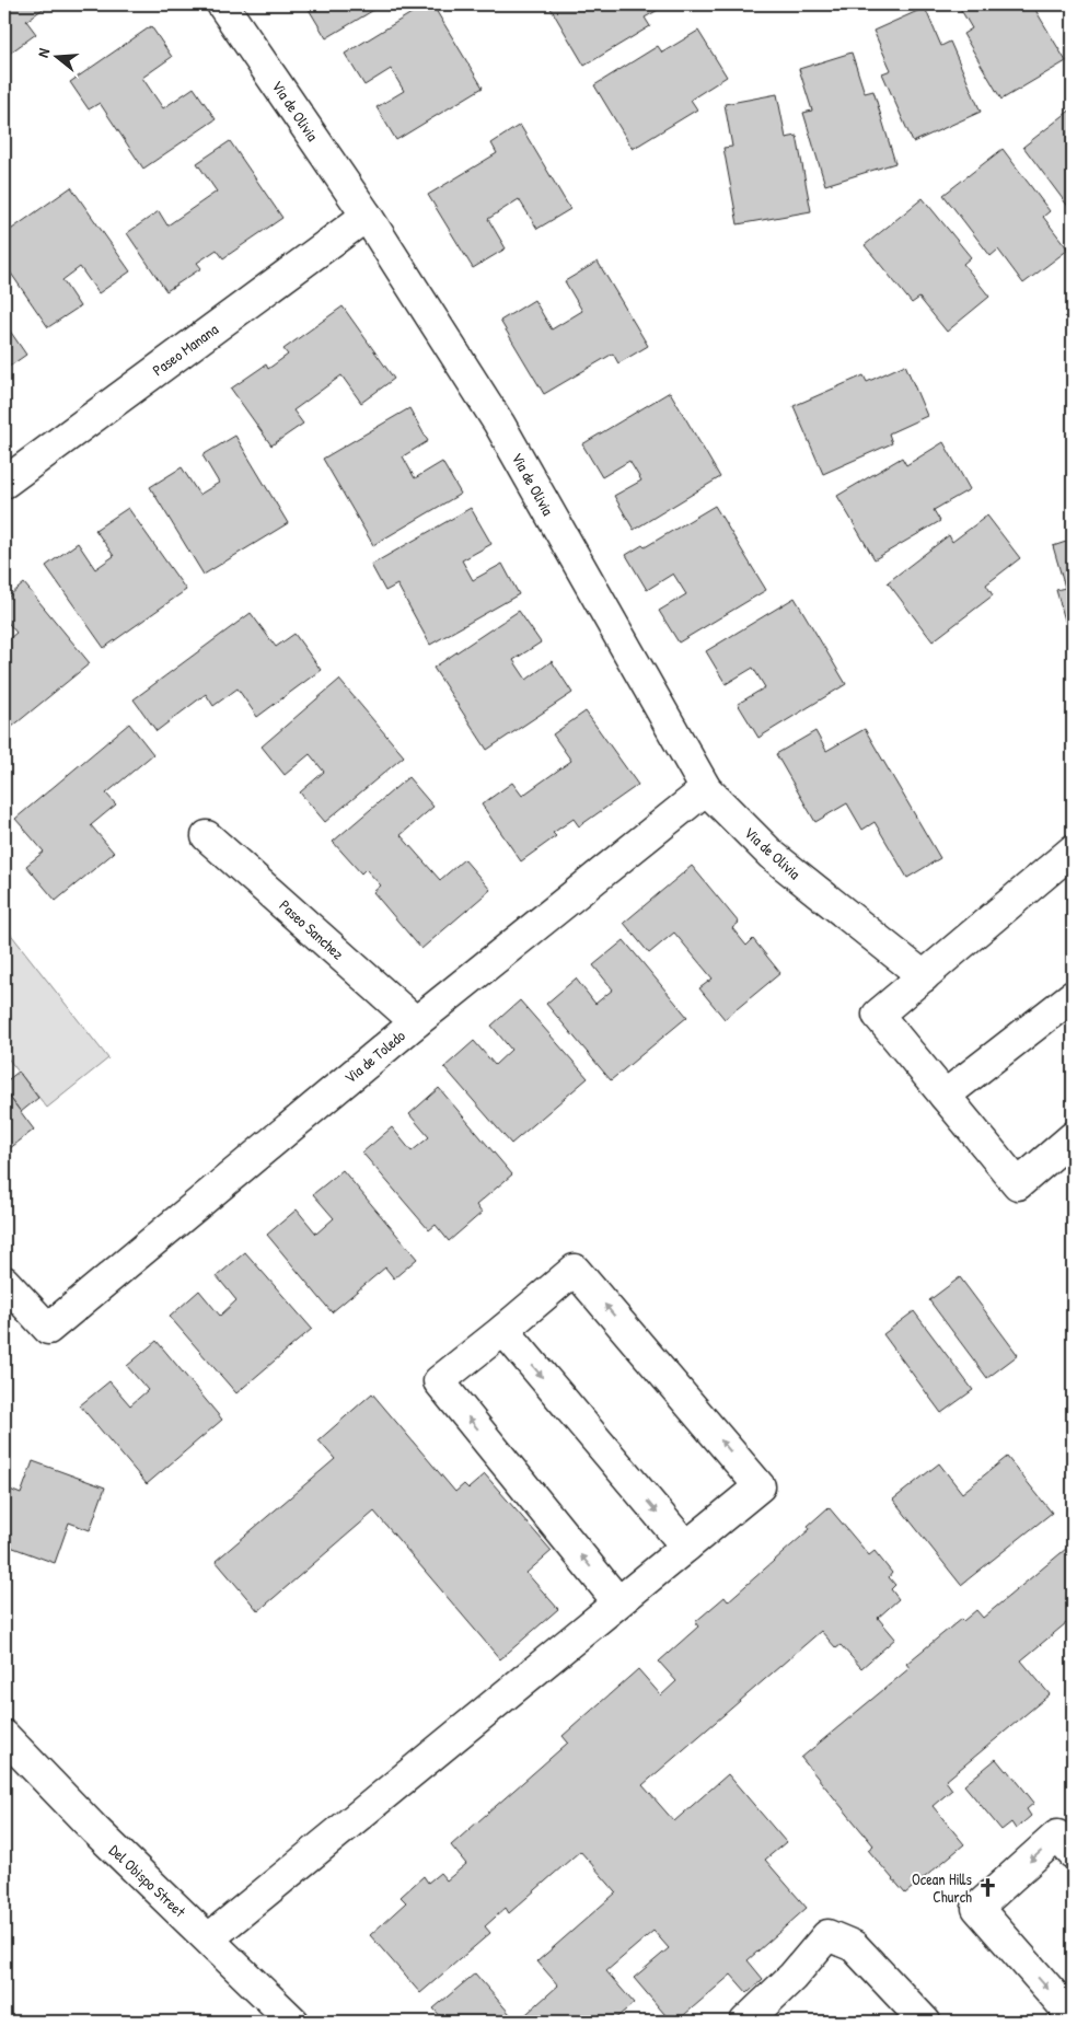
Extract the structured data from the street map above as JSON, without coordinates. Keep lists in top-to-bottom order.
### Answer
{
  "streets": {
    "street": [
      "Via de Olivia",
      "Paseo Manana",
      "Paseo Sanchez",
      "Via de Toledo",
      "Del Obispo Street"
    ]
  },
  "crossings": [
    ["Via de Olivia", "Paseo Manana"],
    ["Via de Olivia", "Via de Toledo"],
    ["Paseo Sanchez", "Via de Toledo"]
  ],
  "places": {
    "church": ["Ocean Hills Church"]
  },
  "north": "left"
}
